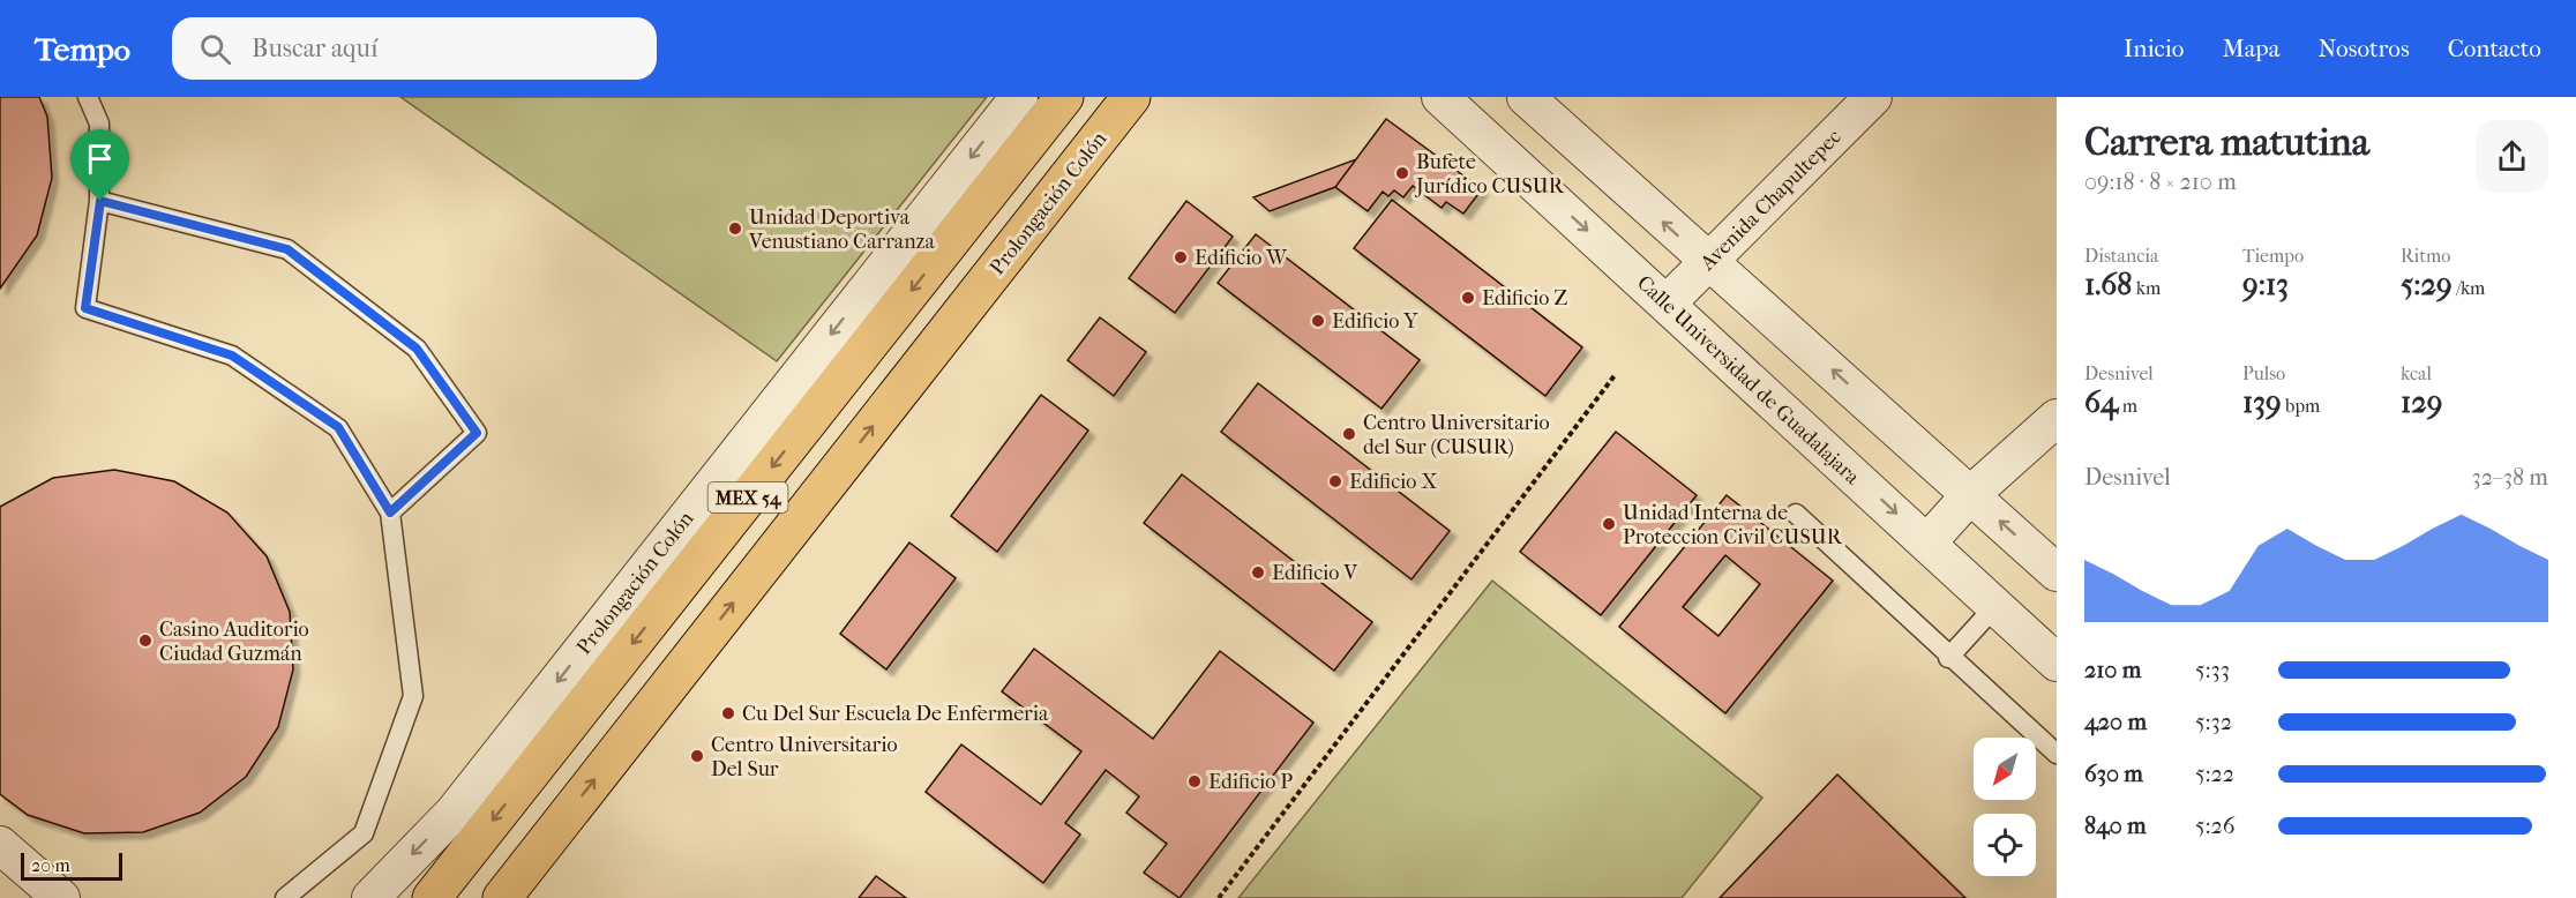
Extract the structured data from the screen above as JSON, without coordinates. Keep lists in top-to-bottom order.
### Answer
{
  "streets": {
    "main road": ["Prolongación Colón", "MEX 54"],
    "street": ["Avenida Chapultepec", "Calle Universidad de Guadalajara"]
  },
  "crossings": [
    ["Avenida Chapultepec", "Calle Universidad de Guadalajara"]
  ],
  "places": [
    "Bufete Jurídico CUSUR",
    "Unidad Deportiva Venustiano Carranza",
    "Edificio W",
    "Edificio Z",
    "Edificio Y",
    "Centro Universitario del Sur (CUSUR)",
    "Edificio X",
    "Unidad Interna de Proteccion Civil CUSUR",
    "Edificio V",
    "Casino Auditorio Ciudad Guzmán",
    "Cu Del Sur Escuela De Enfermeria",
    "Centro Universitario Del Sur",
    "Edificio P"
  ],
  "scale_bar": "20 m",
  "north": "bottom left",
  "page": {
    "header": "Tempo",
    "search": "Buscar aquí",
    "nav": [
      "Inicio",
      "Mapa",
      "Nosotros",
      "Contacto"
    ],
    "heading": ["Carrera matutina", "09:18 · 8 × 210 m"],
    "stats": [
      ["Distancia", "1.68 km"],
      ["Tiempo", "9:13"],
      ["Ritmo", "5:29 /km"],
      ["Desnivel", "64 m"],
      ["Pulso", "139 bpm"],
      ["kcal", "129"]
    ],
    "chart": ["Desnivel", "32–38 m"],
    "list": [
      {
        "name": "210 m",
        "note": "5:33"
      },
      {
        "name": "420 m",
        "note": "5:32"
      },
      {
        "name": "630 m",
        "note": "5:22"
      },
      {
        "name": "840 m",
        "note": "5:26"
      }
    ],
    "scale": "20 m"
  }
}
